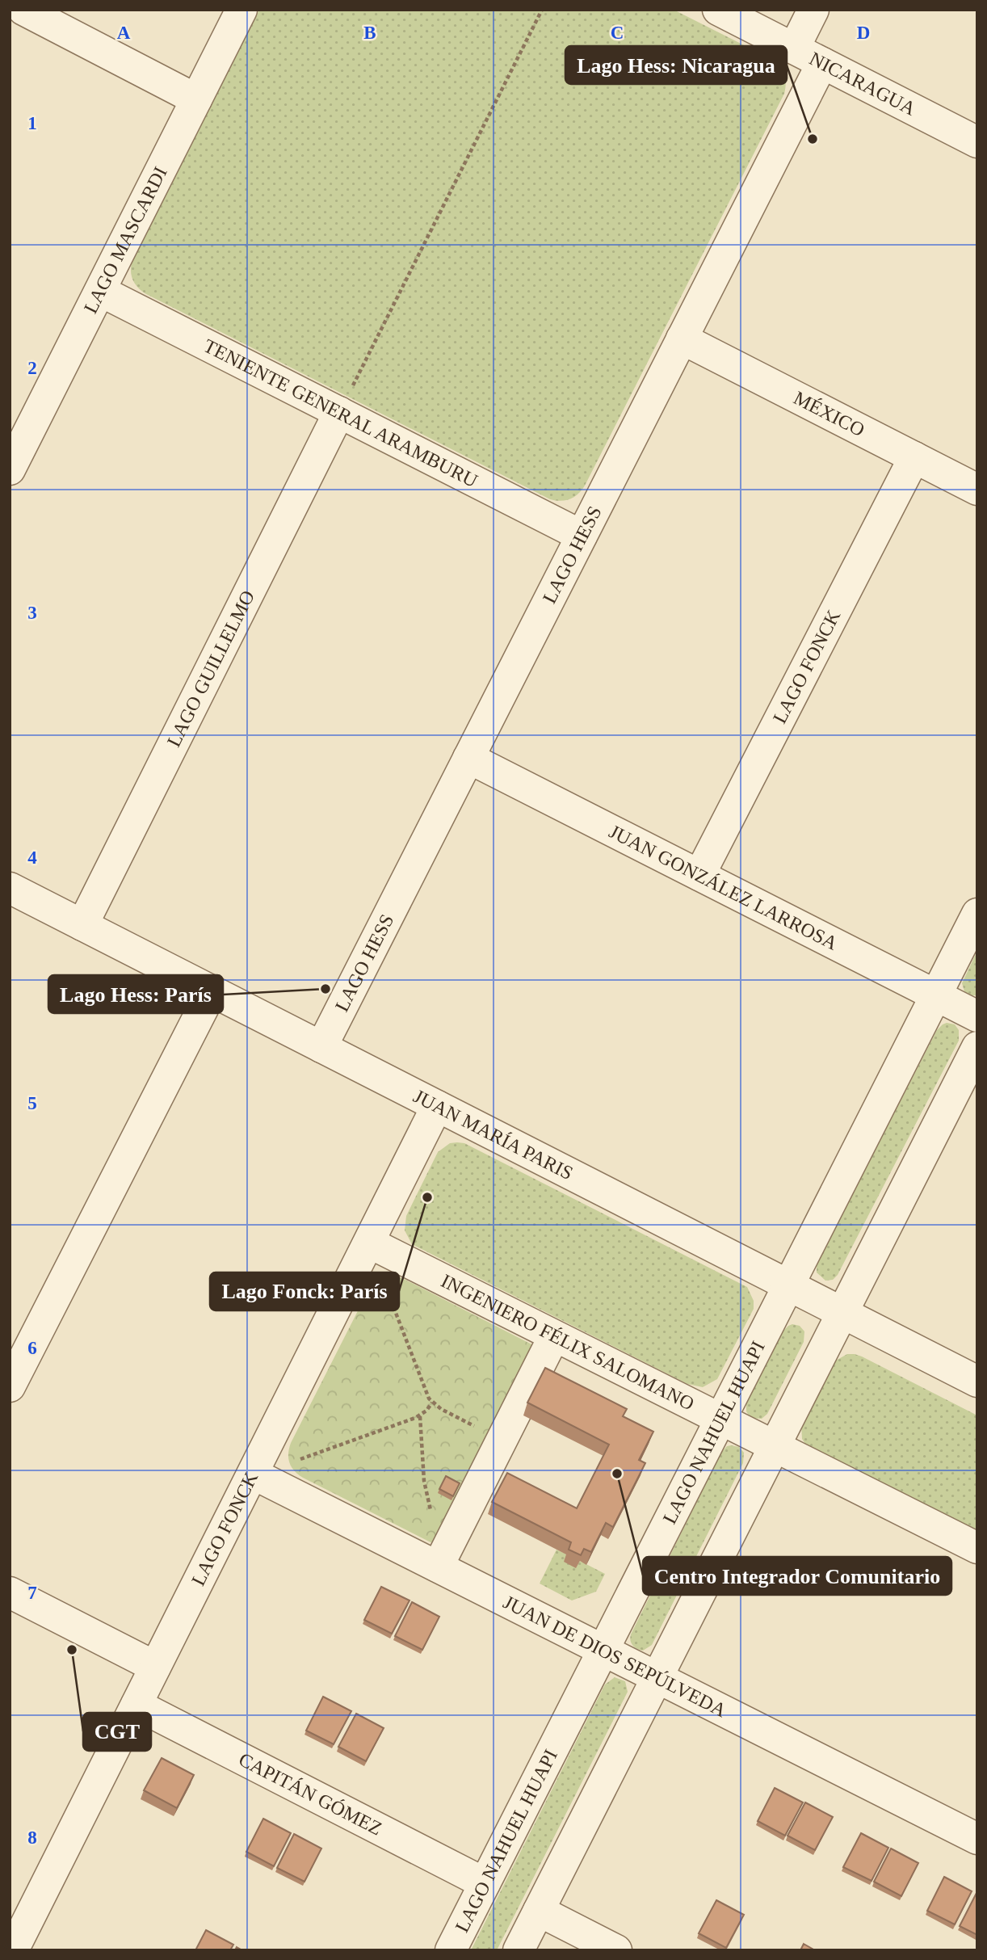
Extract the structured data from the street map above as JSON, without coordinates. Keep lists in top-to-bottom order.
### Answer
{
  "streets": {
    "street": [
      "NICARAGUA",
      "LAGO MASCARDI",
      "TENIENTE GENERAL ARAMBURU",
      "MÉXICO",
      "LAGO HESS",
      "LAGO FONCK",
      "LAGO GUILLELMO",
      "JUAN GONZÁLEZ LARROSA",
      "JUAN MARÍA PARIS",
      "INGENIERO FÉLIX SALOMANO",
      "LAGO NAHUEL HUAPI",
      "JUAN DE DIOS SEPÚLVEDA",
      "CAPITÁN GÓMEZ"
    ]
  },
  "crossings": [
    ["NICARAGUA", "LAGO HESS"],
    ["LAGO MASCARDI", "TENIENTE GENERAL ARAMBURU"],
    ["TENIENTE GENERAL ARAMBURU", "LAGO HESS"],
    ["TENIENTE GENERAL ARAMBURU", "LAGO GUILLELMO"],
    ["MÉXICO", "LAGO HESS"],
    ["MÉXICO", "LAGO FONCK"],
    ["LAGO HESS", "JUAN GONZÁLEZ LARROSA"],
    ["LAGO HESS", "JUAN MARÍA PARIS"],
    ["LAGO FONCK", "JUAN GONZÁLEZ LARROSA"],
    ["LAGO FONCK", "JUAN MARÍA PARIS"],
    ["LAGO FONCK", "INGENIERO FÉLIX SALOMANO"],
    ["LAGO FONCK", "JUAN DE DIOS SEPÚLVEDA"],
    ["LAGO FONCK", "CAPITÁN GÓMEZ"],
    ["LAGO GUILLELMO", "JUAN MARÍA PARIS"],
    ["JUAN GONZÁLEZ LARROSA", "LAGO NAHUEL HUAPI"],
    ["JUAN MARÍA PARIS", "LAGO NAHUEL HUAPI"],
    ["INGENIERO FÉLIX SALOMANO", "LAGO NAHUEL HUAPI"],
    ["LAGO NAHUEL HUAPI", "JUAN DE DIOS SEPÚLVEDA"],
    ["LAGO NAHUEL HUAPI", "CAPITÁN GÓMEZ"]
  ],
  "places": [
    "Lago Hess: Nicaragua",
    "Lago Hess: París",
    "Lago Fonck: París",
    "Centro Integrador Comunitario",
    "CGT"
  ],
  "grid": {
    "columns": [
      "A",
      "B",
      "C",
      "D"
    ],
    "rows": [
      "1",
      "2",
      "3",
      "4",
      "5",
      "6",
      "7",
      "8"
    ]
  }
}
